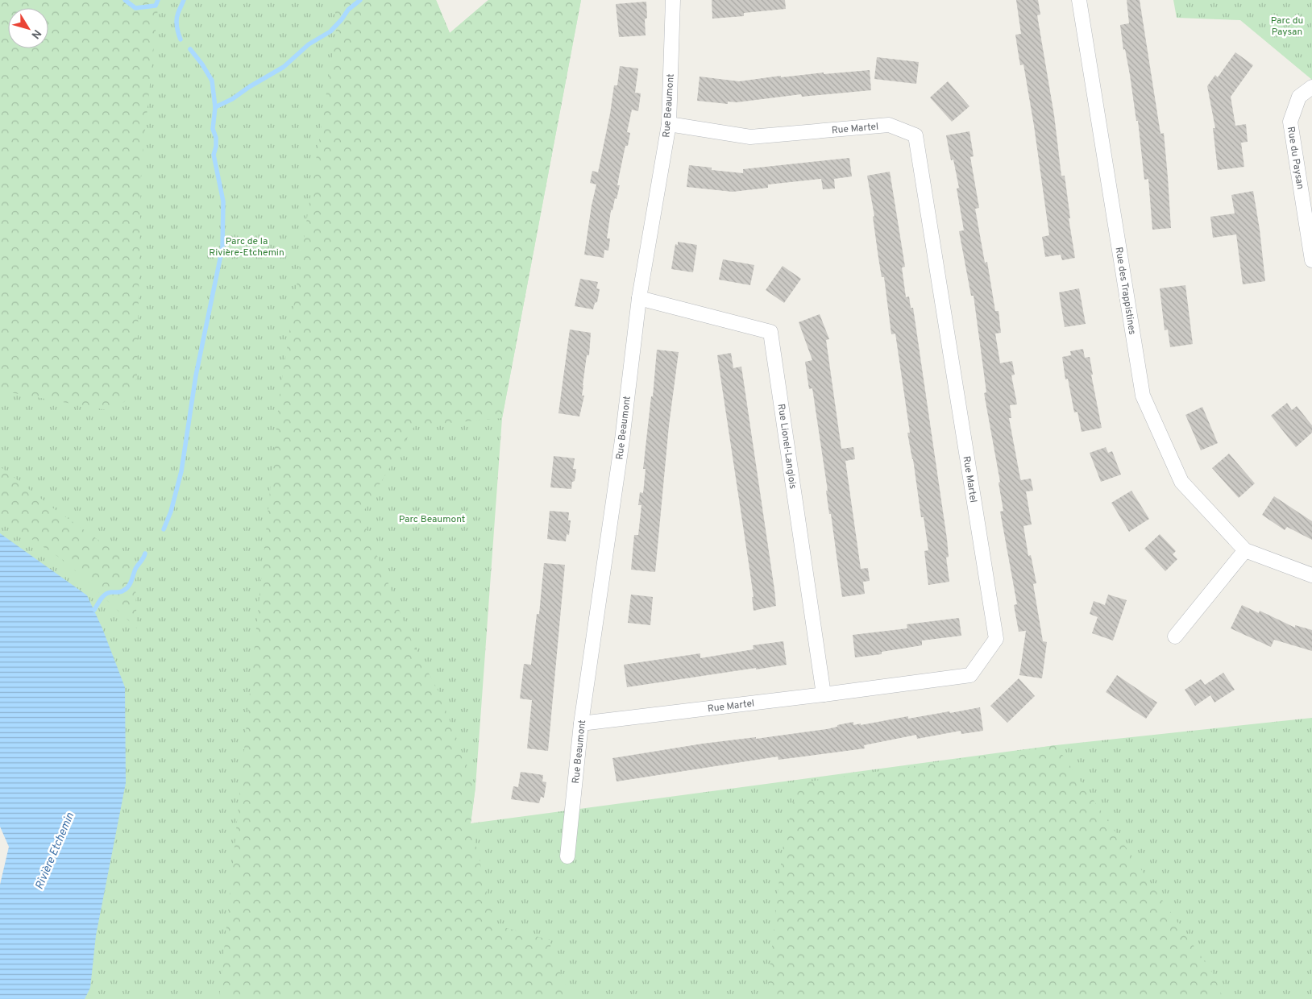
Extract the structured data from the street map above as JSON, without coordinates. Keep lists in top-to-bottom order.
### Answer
{
  "streets": {
    "street": [
      "Rue Beaumont",
      "Rue Martel",
      "Rue du Paysan",
      "Rue des Trappistines",
      "Rue Lionel-Langlois"
    ]
  },
  "crossings": [
    ["Rue Beaumont", "Rue Martel"],
    ["Rue Beaumont", "Rue Lionel-Langlois"],
    ["Rue Martel", "Rue Lionel-Langlois"]
  ],
  "water": ["Rivière Etchemin"],
  "parks": ["Parc du Paysan", "Parc de la Rivière-Etchemin", "Parc Beaumont"],
  "north": "bottom right"
}
